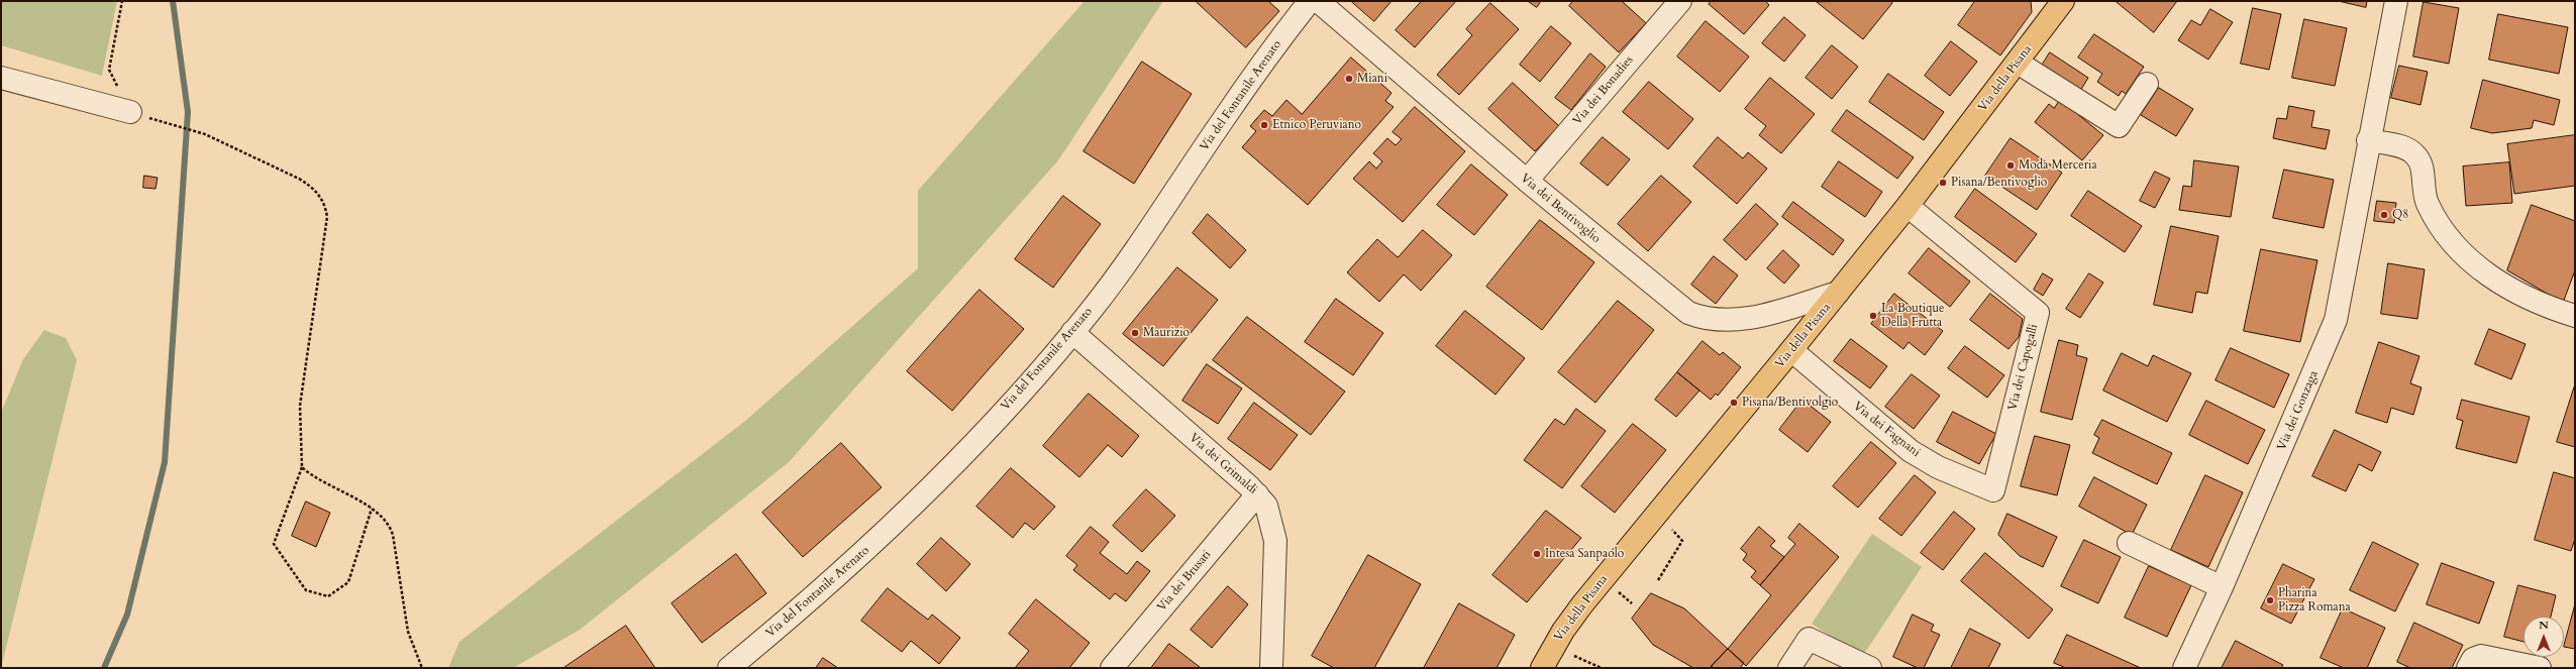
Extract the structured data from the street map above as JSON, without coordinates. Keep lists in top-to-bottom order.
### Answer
{
  "streets": {
    "main road": ["Via della Pisana"],
    "street": [
      "Via dei Bonadies",
      "Via del Fontanile Arenato",
      "Via dei Bentivoglio",
      "Via dei Capogalli",
      "Via dei Gonzaga",
      "Via dei Fagnani",
      "Via dei Grimaldi",
      "Via dei Brusati"
    ]
  },
  "crossings": [
    ["Via della Pisana", "Via dei Bentivoglio"],
    ["Via della Pisana", "Via dei Capogalli"],
    ["Via della Pisana", "Via dei Fagnani"],
    ["Via dei Bonadies", "Via dei Bentivoglio"],
    ["Via del Fontanile Arenato", "Via dei Bentivoglio"],
    ["Via del Fontanile Arenato", "Via dei Grimaldi"],
    ["Via dei Capogalli", "Via dei Fagnani"],
    ["Via dei Grimaldi", "Via dei Brusati"]
  ],
  "places": [
    "Miani",
    "Etnico Peruviano",
    "Moda Merceria",
    "Pisana/Bentivoglio",
    "Q8",
    "La Boutique Della Frutta",
    "Maurizio",
    "Pisana/Bentivolgio",
    "Intesa Sanpaolo",
    "Pharina Pizza Romana"
  ],
  "north": "top"
}
